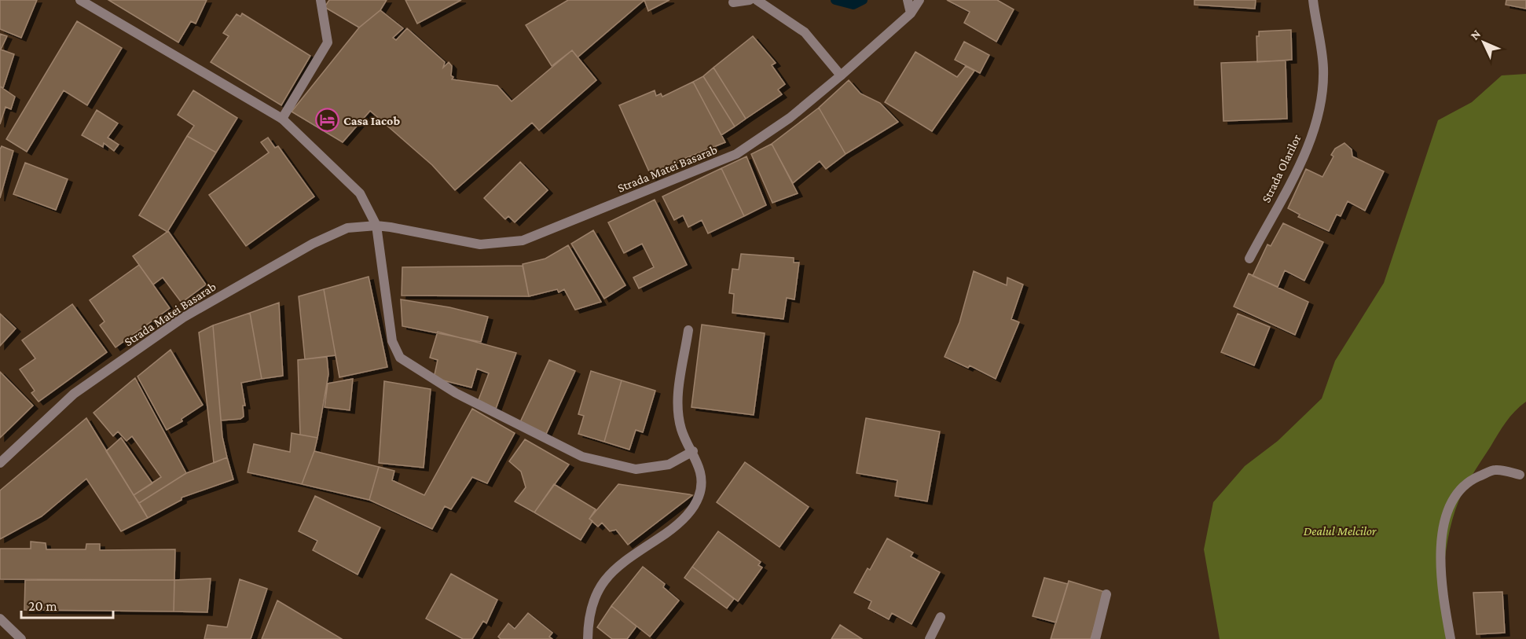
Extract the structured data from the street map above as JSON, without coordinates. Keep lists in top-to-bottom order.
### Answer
{
  "streets": {
    "street": ["Strada Matei Basarab", "Strada Olarilor"]
  },
  "parks": ["Dealul Melcilor"],
  "places": {
    "hotel": ["Casa Iacob"]
  },
  "scale_bar": "20 m",
  "north": "top left"
}
